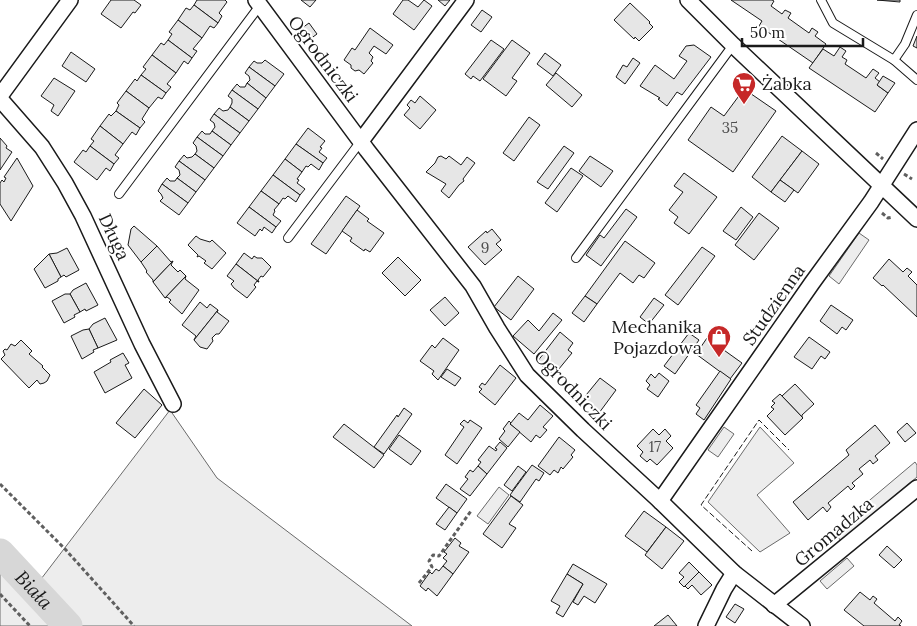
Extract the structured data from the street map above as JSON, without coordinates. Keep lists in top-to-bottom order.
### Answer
{
  "streets": {
    "street": [
      "Ogrodniczki",
      "Długa",
      "Studzienna",
      "Gromadzka"
    ]
  },
  "crossings": [
    ["Ogrodniczki", "Studzienna"],
    ["Ogrodniczki", "Gromadzka"]
  ],
  "water": ["Biała"],
  "places": {
    "supermarket": ["Żabka"],
    "shop": ["Mechanika Pojazdowa"]
  },
  "house_numbers": ["35", "9", "17"],
  "scale_bar": "50 m"
}
